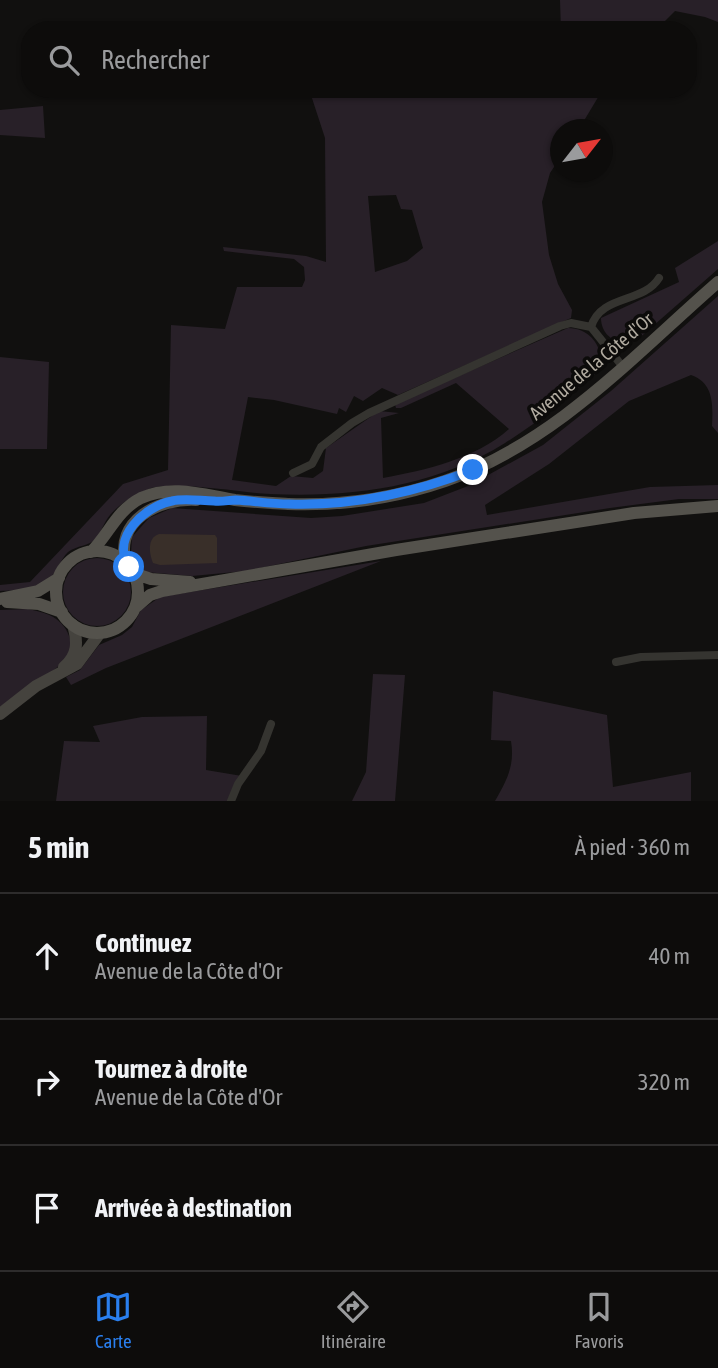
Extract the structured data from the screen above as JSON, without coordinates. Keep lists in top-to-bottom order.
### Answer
{
  "streets": {
    "main road": ["Avenue de la Côte d'Or"]
  },
  "north": "top right",
  "page": {
    "search": "Rechercher",
    "heading": ["5 min", "À pied · 360 m"],
    "list": [
      ["Continuez", "Avenue de la Côte d'Or", "40 m"],
      ["Tournez à droite", "Avenue de la Côte d'Or", "320 m"],
      "Arrivée à destination"
    ],
    "nav": ["Carte", "Itinéraire", "Favoris"]
  }
}
